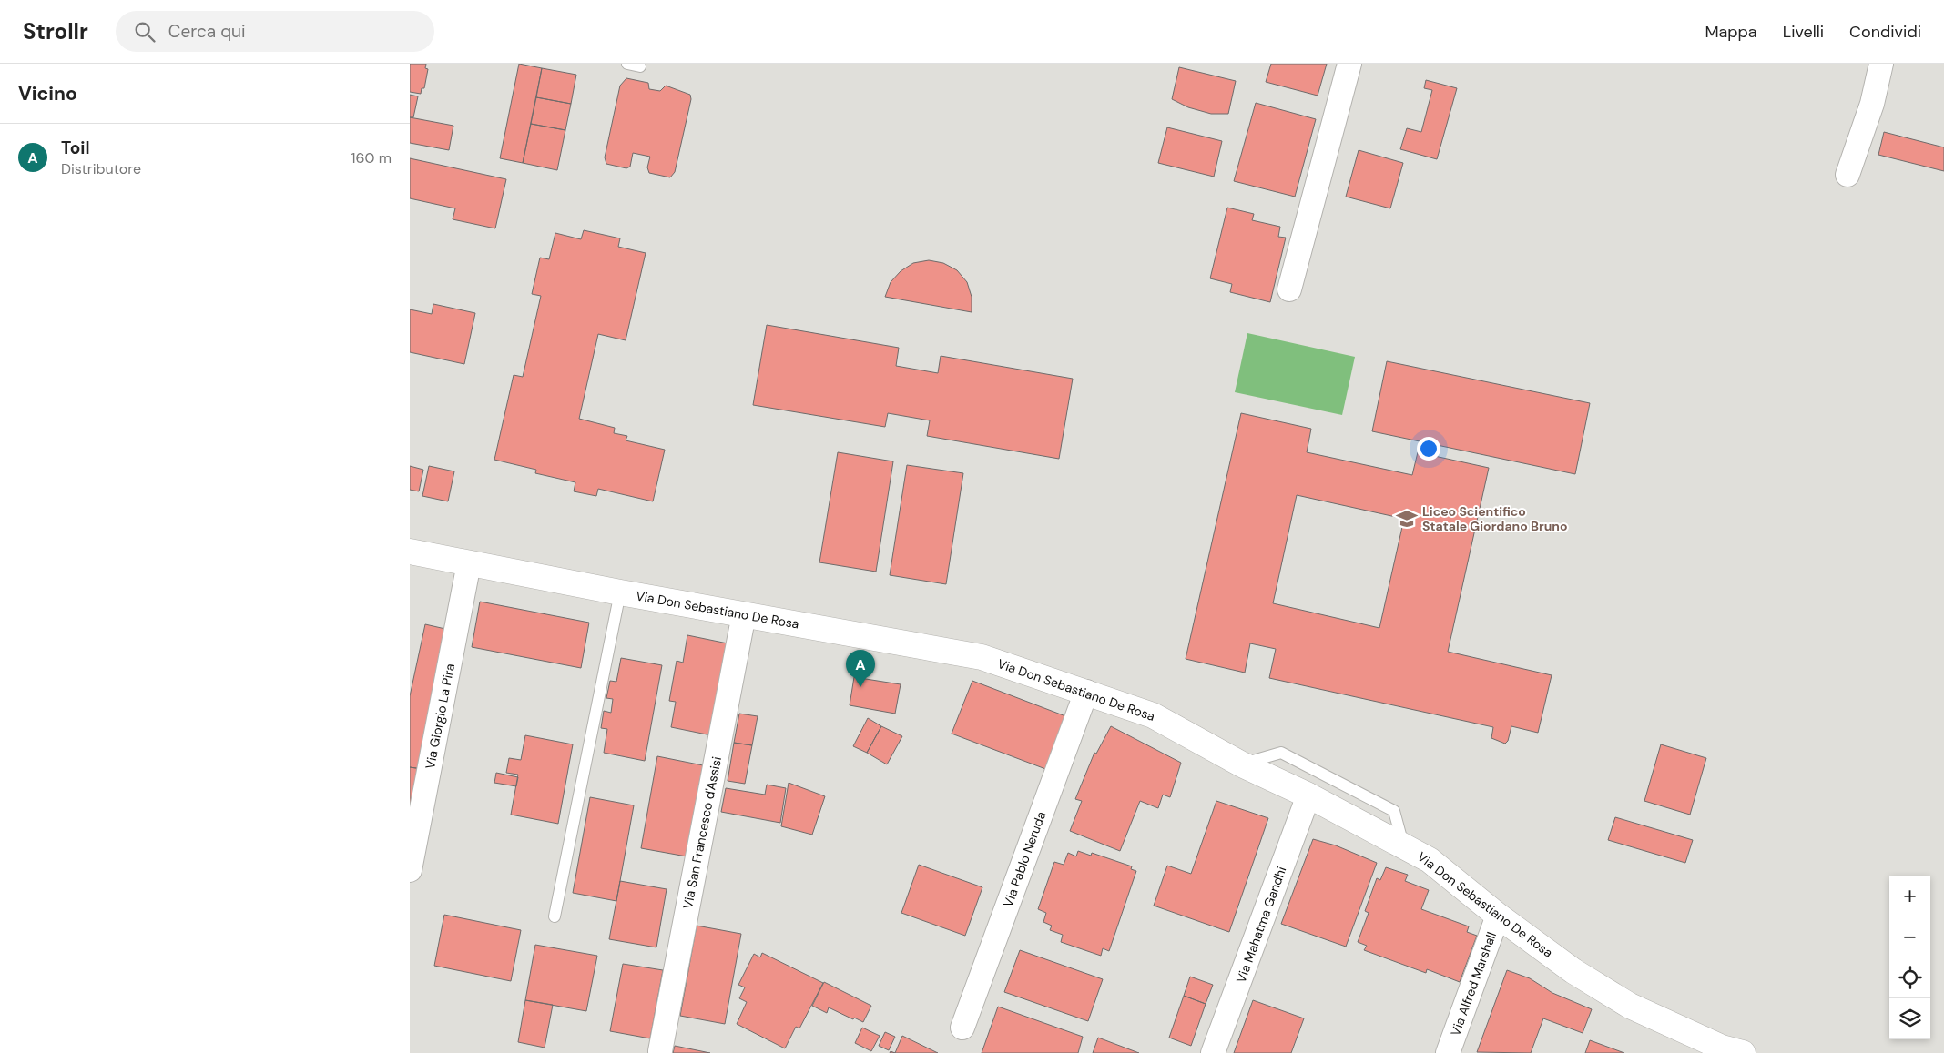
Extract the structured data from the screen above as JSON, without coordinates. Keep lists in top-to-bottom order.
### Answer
{
  "streets": {
    "street": [
      "Via Don Sebastiano De Rosa",
      "Via Giorgio La Pira",
      "Via San Francesco d'Assisi",
      "Via Pablo Neruda",
      "Via Mahatma Gandhi",
      "Via Alfred Marshall"
    ]
  },
  "crossings": [
    ["Via Don Sebastiano De Rosa", "Via Giorgio La Pira"],
    ["Via Don Sebastiano De Rosa", "Via San Francesco d'Assisi"],
    ["Via Don Sebastiano De Rosa", "Via Pablo Neruda"],
    ["Via Don Sebastiano De Rosa", "Via Mahatma Gandhi"],
    ["Via Don Sebastiano De Rosa", "Via Alfred Marshall"]
  ],
  "places": {
    "school or university": ["Liceo Scientifico Statale Giordano Bruno"]
  },
  "page": {
    "header": "Strollr",
    "search": "Cerca qui",
    "nav": ["Mappa", "Livelli", "Condividi"],
    "heading": "Vicino",
    "list": [
      {
        "mark": "A",
        "name": "Toil",
        "note": "Distributore",
        "value": "160 m"
      }
    ],
    "pins": "A",
    "map_buttons": ["+", "−"]
  }
}
